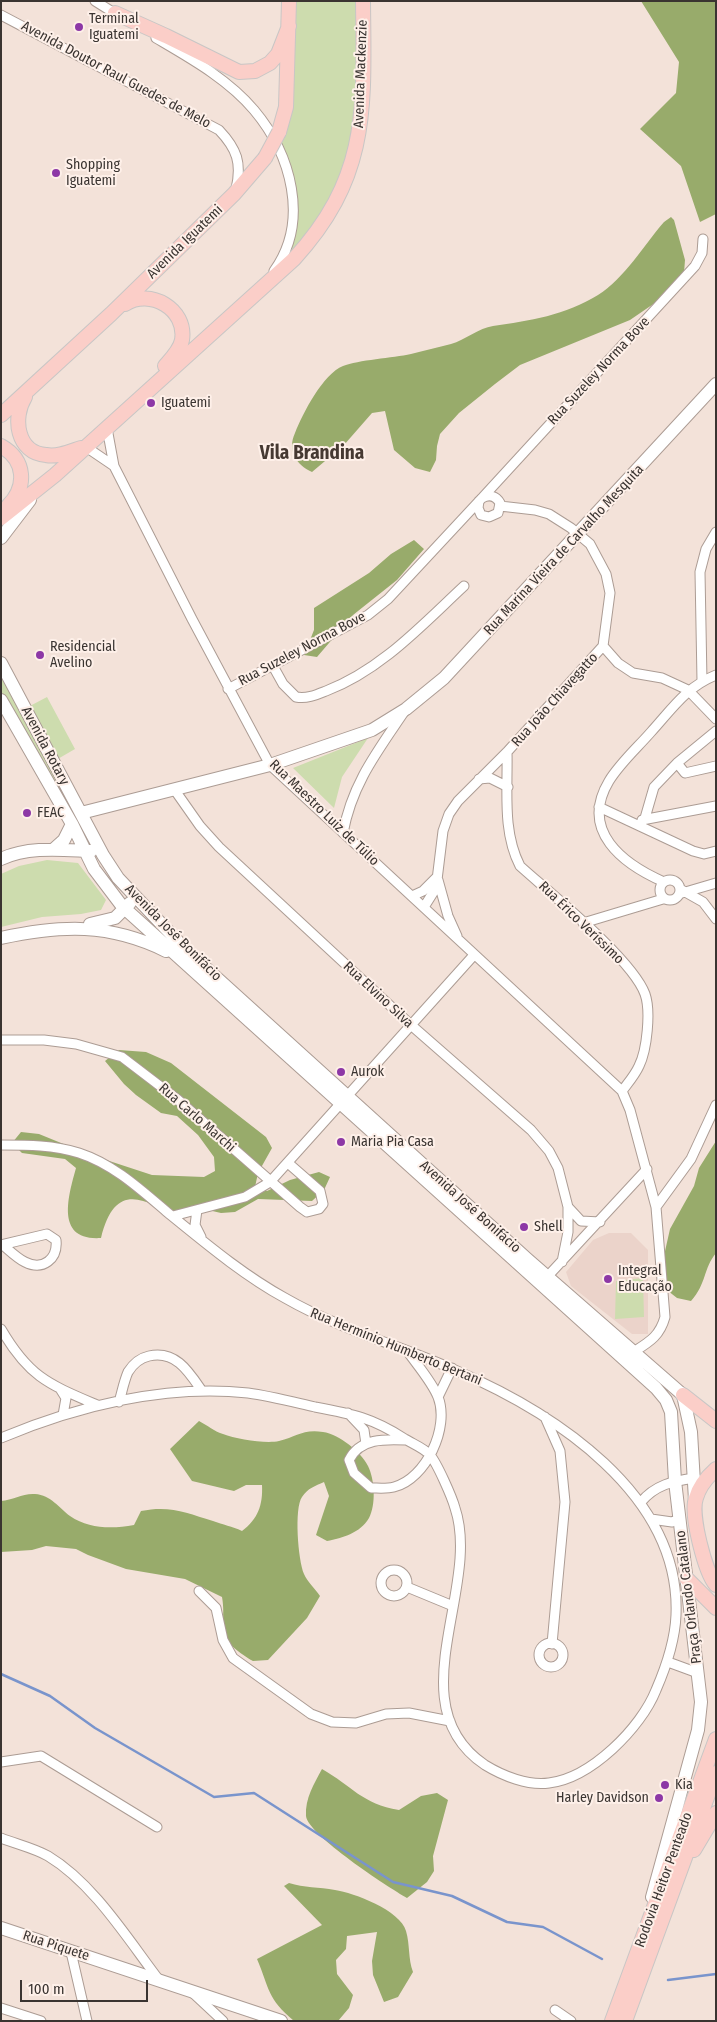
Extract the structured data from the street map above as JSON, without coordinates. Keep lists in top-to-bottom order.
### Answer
{
  "streets": {
    "main road": [
      "Avenida Mackenzie",
      "Avenida Iguatemi",
      "Rua Marina Vieira de Carvalho Mesquita",
      "Avenida Rotary",
      "Avenida José Bonifácio",
      "Praça Orlando Catalano",
      "Rodovia Heitor Penteado",
      "Rua Piquete"
    ],
    "street": [
      "Avenida Doutor Raul Guedes de Melo",
      "Rua Suzeley Norma Bove",
      "Rua João Chiavegatto",
      "Rua Maestro Luiz de Túlio",
      "Rua Érico Veríssimo",
      "Rua Elvino Silva",
      "Rua Carlo Marchi",
      "Rua Hermínio Humberto Bertani"
    ]
  },
  "crossings": [
    ["Avenida Doutor Raul Guedes de Melo", "Avenida Iguatemi"],
    ["Rua Suzeley Norma Bove", "Rua João Chiavegatto"],
    ["Rua Suzeley Norma Bove", "Rua Maestro Luiz de Túlio"],
    ["Rua Marina Vieira de Carvalho Mesquita", "Rua João Chiavegatto"],
    ["Rua Marina Vieira de Carvalho Mesquita", "Avenida Rotary"],
    ["Rua Marina Vieira de Carvalho Mesquita", "Rua Maestro Luiz de Túlio"],
    ["Rua Marina Vieira de Carvalho Mesquita", "Rua Elvino Silva"],
    ["Rua João Chiavegatto", "Rua Maestro Luiz de Túlio"],
    ["Rua João Chiavegatto", "Rua Érico Veríssimo"],
    ["Avenida Rotary", "Avenida José Bonifácio"],
    ["Rua Maestro Luiz de Túlio", "Rua Érico Veríssimo"],
    ["Avenida José Bonifácio", "Praça Orlando Catalano"],
    ["Rua Hermínio Humberto Bertani", "Praça Orlando Catalano"]
  ],
  "districts": ["Vila Brandina"],
  "places": [
    "Terminal Iguatemi",
    "Shopping Iguatemi",
    "Iguatemi",
    "Residencial Avelino",
    "FEAC",
    "Aurok",
    "Maria Pia Casa",
    "Shell",
    "Integral Educação",
    "Kia",
    "Harley Davidson"
  ],
  "scale_bar": "100 m"
}
